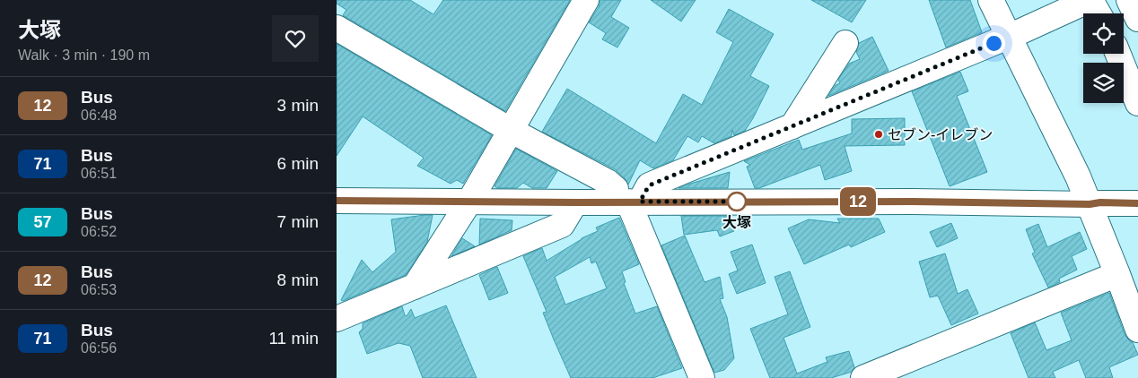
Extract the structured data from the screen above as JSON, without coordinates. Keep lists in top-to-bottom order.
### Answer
{
  "places": ["セブン-イレブン", "大塚"],
  "lines": ["bus line 12"],
  "page": {
    "heading": ["大塚", "Walk · 3 min · 190 m"],
    "on_map": "12",
    "list": [
      {
        "mark": "12",
        "name": "Bus",
        "note": "06:48",
        "value": "3 min"
      },
      {
        "mark": "71",
        "name": "Bus",
        "note": "06:51",
        "value": "6 min"
      },
      {
        "mark": "57",
        "name": "Bus",
        "note": "06:52",
        "value": "7 min"
      },
      {
        "mark": "12",
        "name": "Bus",
        "note": "06:53",
        "value": "8 min"
      },
      {
        "mark": "71",
        "name": "Bus",
        "note": "06:56",
        "value": "11 min"
      }
    ]
  }
}
